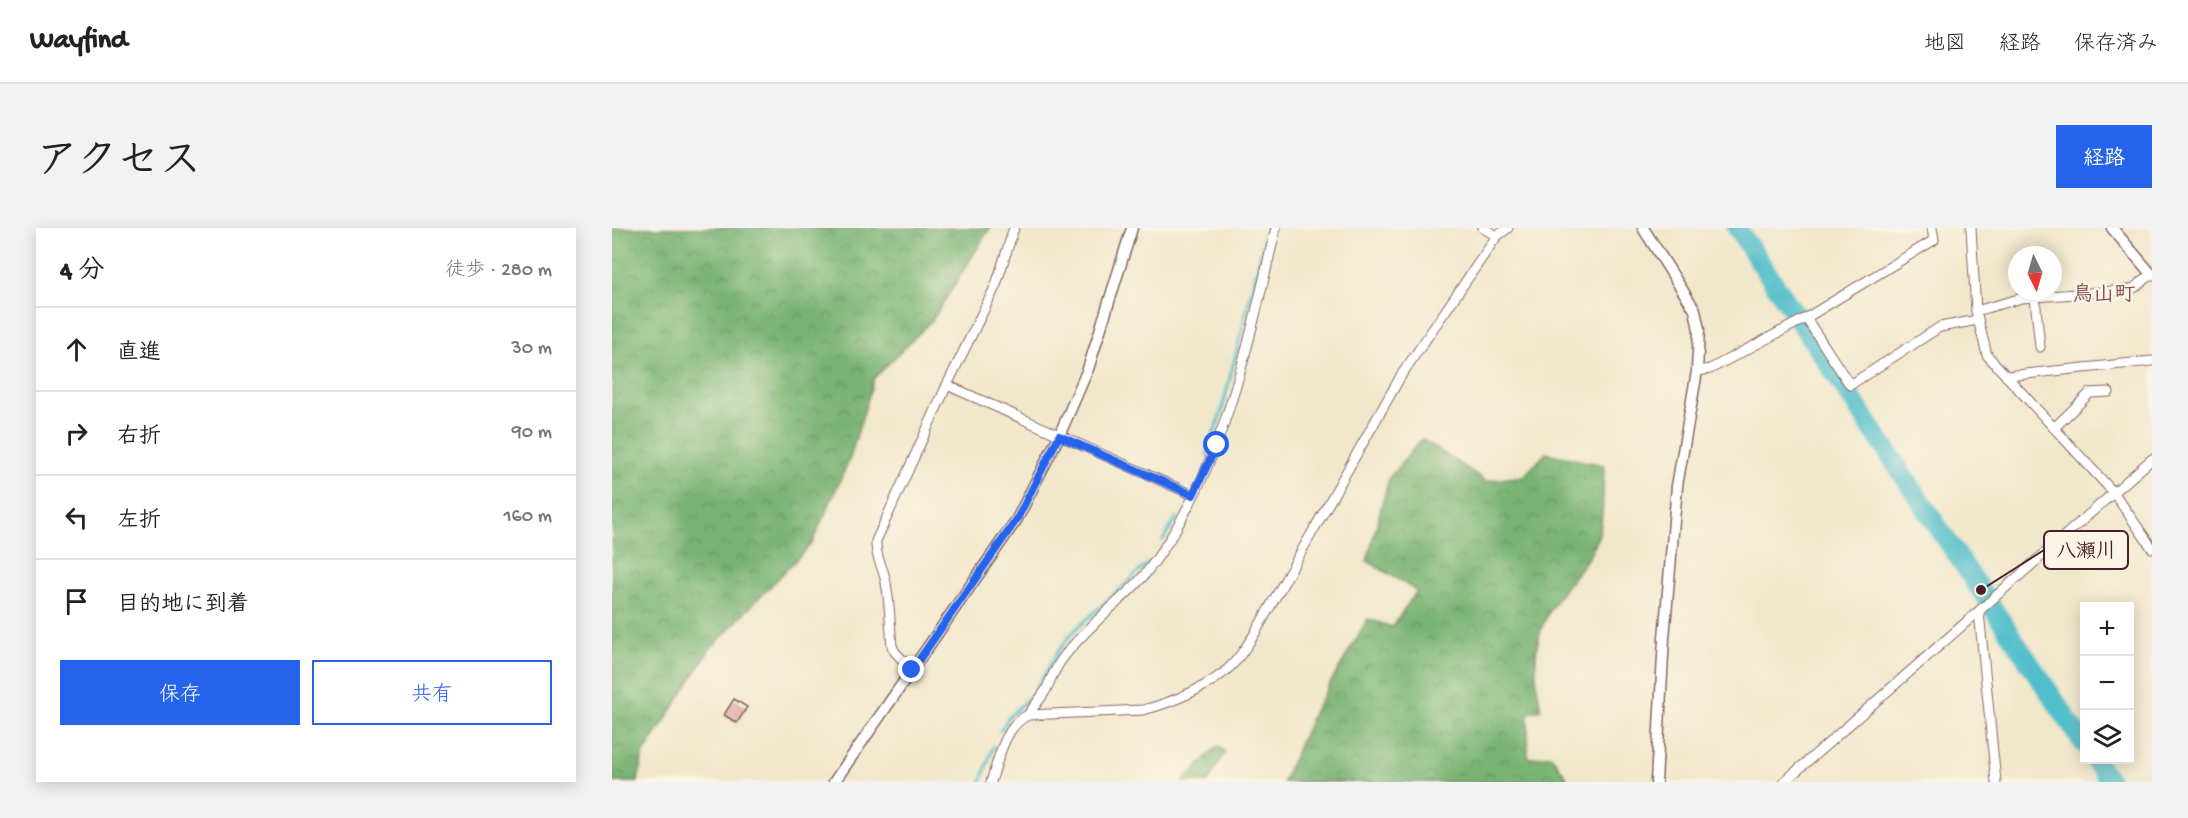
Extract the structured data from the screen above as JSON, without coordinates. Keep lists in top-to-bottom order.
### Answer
{
  "districts": ["鳥山町"],
  "places": ["八瀬川"],
  "north": "bottom",
  "page": {
    "header": "Wayfind",
    "nav": ["地図", "経路", "保存済み"],
    "title": "アクセス",
    "buttons": [
      "経路",
      ["保存", "共有"]
    ],
    "heading": ["4 分", "徒歩 · 280 m"],
    "list": [
      ["直進", "30 m"],
      ["右折", "90 m"],
      ["左折", "160 m"],
      "目的地に到着"
    ],
    "map_buttons": ["+", "−"]
  }
}
